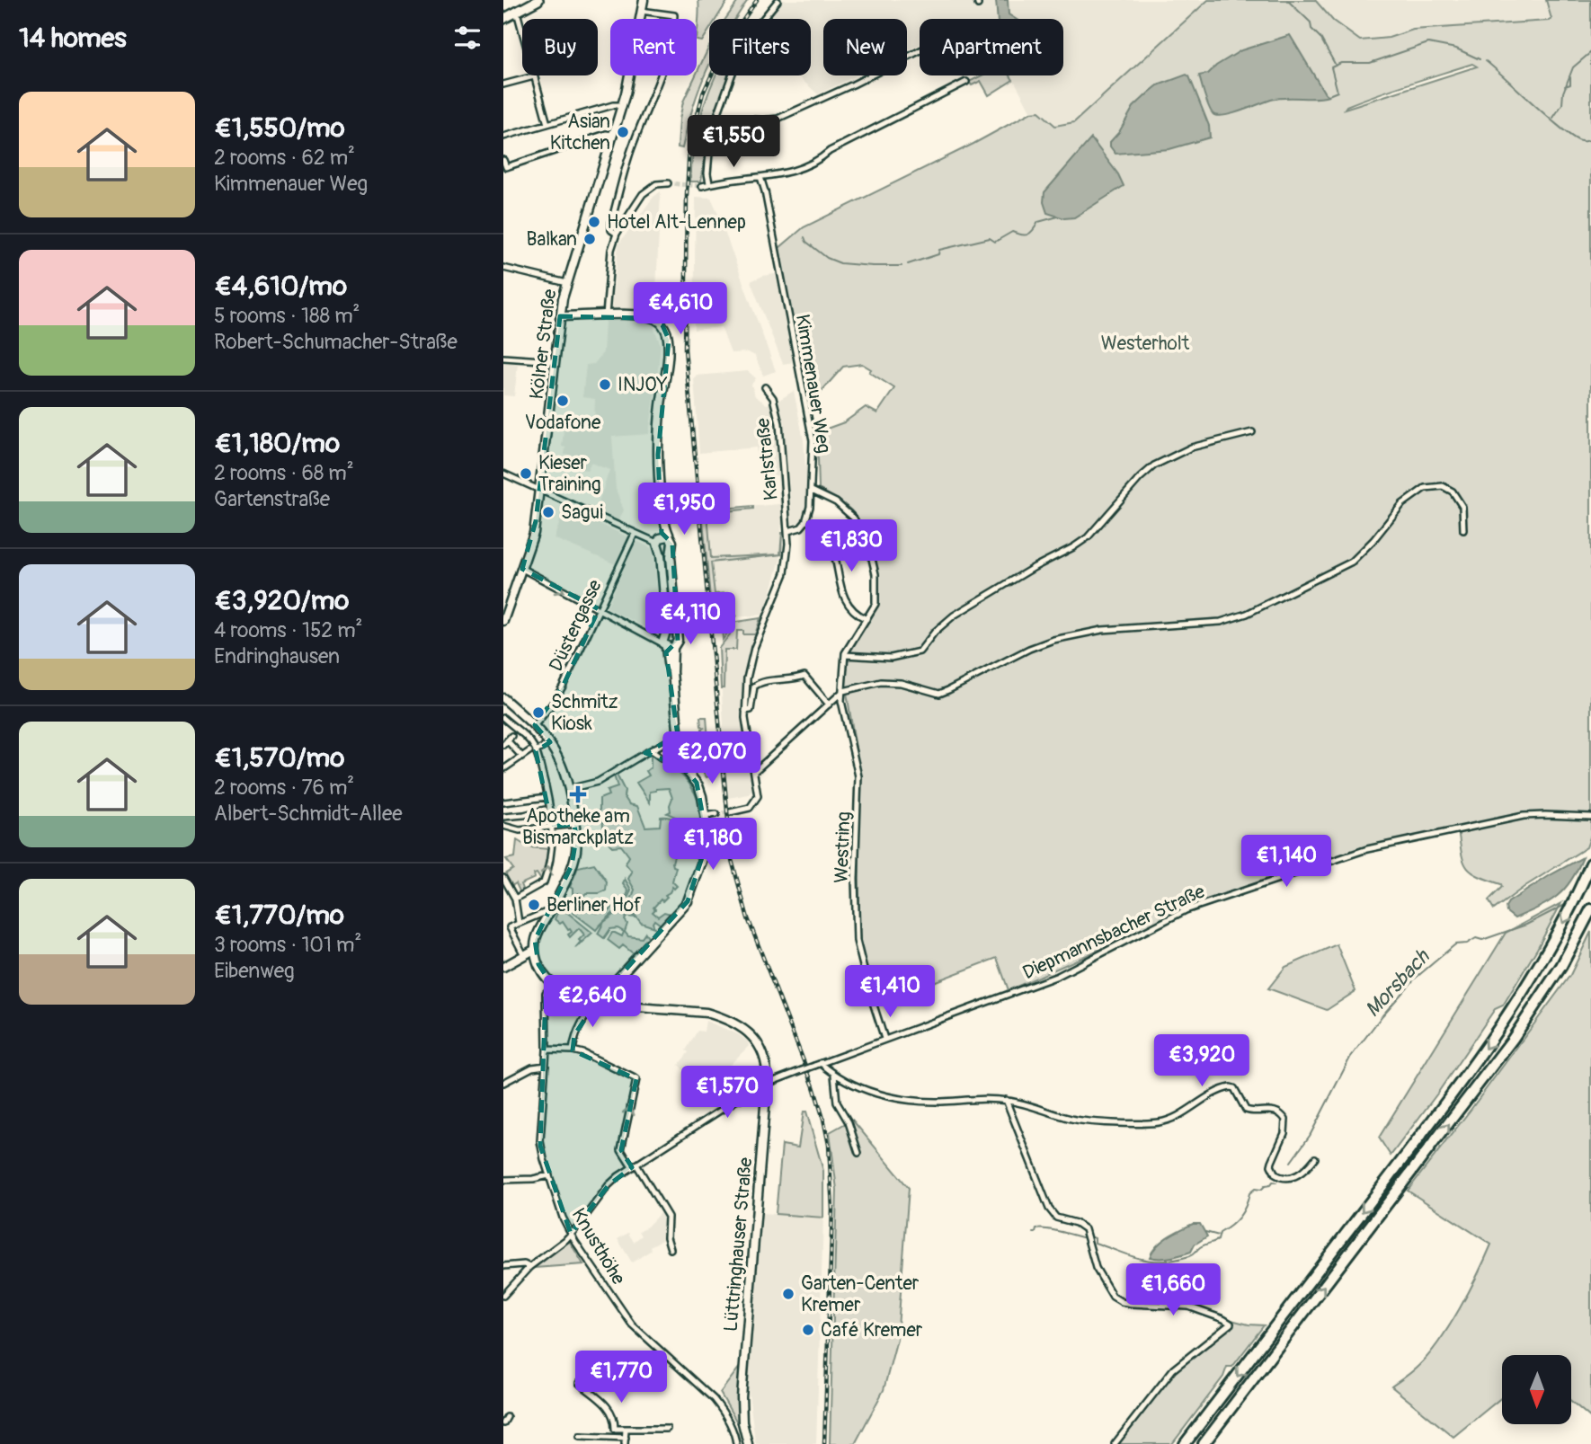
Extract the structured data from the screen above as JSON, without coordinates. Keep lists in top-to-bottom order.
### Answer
{
  "streets": {
    "street": [
      "Kölner Straße",
      "Kimmenauer Weg",
      "Karlstraße",
      "Düstergasse",
      "Westring",
      "Diepmannsbacher Straße",
      "Lüttringhauser Straße",
      "Knusthöhe"
    ]
  },
  "crossings": [
    ["Kimmenauer Weg", "Karlstraße"],
    ["Westring", "Diepmannsbacher Straße"],
    ["Diepmannsbacher Straße", "Lüttringhauser Straße"],
    ["Lüttringhauser Straße", "Knusthöhe"]
  ],
  "water": ["Morsbach"],
  "parks": ["Westerholt"],
  "places": {
    "other": [
      "Asian Kitchen",
      "Hotel Alt-Lennep",
      "Balkan",
      "INJOY",
      "Vodafone",
      "Kieser Training",
      "Sagui",
      "Schmitz Kiosk",
      "Berliner Hof",
      "Garten-Center Kremer",
      "Café Kremer"
    ],
    "health": ["Apotheke am Bismarckplatz"]
  },
  "north": "bottom",
  "page": {
    "heading": "14 homes",
    "chip": [
      "Buy",
      "Rent",
      "Filters",
      "New",
      "Apartment"
    ],
    "list": [
      {
        "name": "€1,550/mo",
        "note": "2 rooms · 62 m² · Kimmenauer Weg"
      },
      {
        "name": "€4,610/mo",
        "note": "5 rooms · 188 m² · Robert-Schumacher-Straße"
      },
      {
        "name": "€1,180/mo",
        "note": "2 rooms · 68 m² · Gartenstraße"
      },
      {
        "name": "€3,920/mo",
        "note": "4 rooms · 152 m² · Endringhausen"
      },
      {
        "name": "€1,570/mo",
        "note": "2 rooms · 76 m² · Albert-Schmidt-Allee"
      },
      {
        "name": "€1,770/mo",
        "note": "3 rooms · 101 m² · Eibenweg"
      }
    ],
    "price": [
      "€1,550",
      "€4,610",
      "€1,950",
      "€1,830",
      "€4,110",
      "€2,070",
      "€1,180",
      "€1,140",
      "€1,410",
      "€2,640",
      "€3,920",
      "€1,570",
      "€1,660",
      "€1,770"
    ]
  }
}
